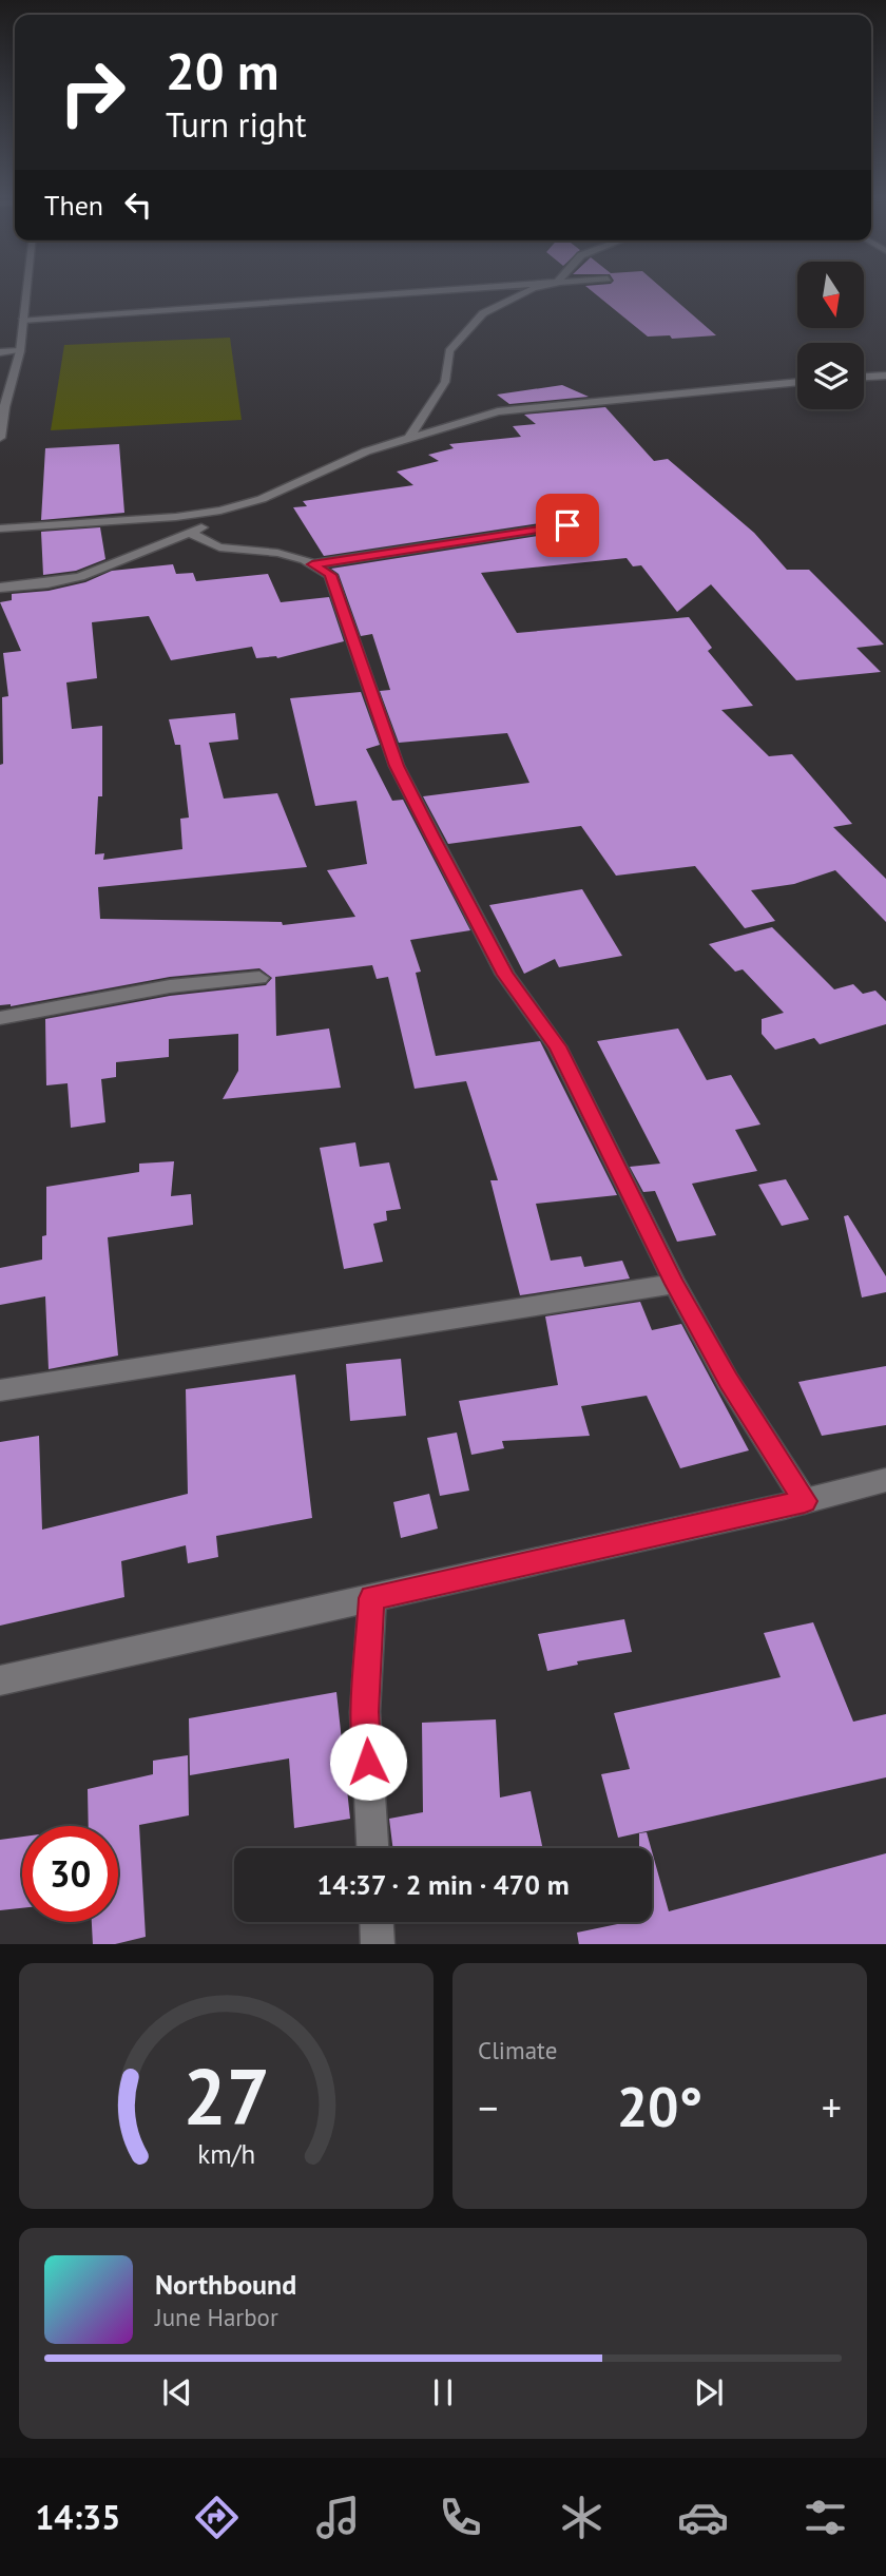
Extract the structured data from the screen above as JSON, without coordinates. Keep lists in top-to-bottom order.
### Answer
{
  "north": "bottom",
  "page": {
    "turn": ["20 m", "Turn right"],
    "then": "Then",
    "limit": "30",
    "trip": "14:37 · 2 min · 470 m",
    "tile": "Climate",
    "heat": ["−", "20°", "+"],
    "song": ["Northbound", "June Harbor"],
    "tabs": "14:35",
    "gauge": ["27", "km/h"]
  }
}
